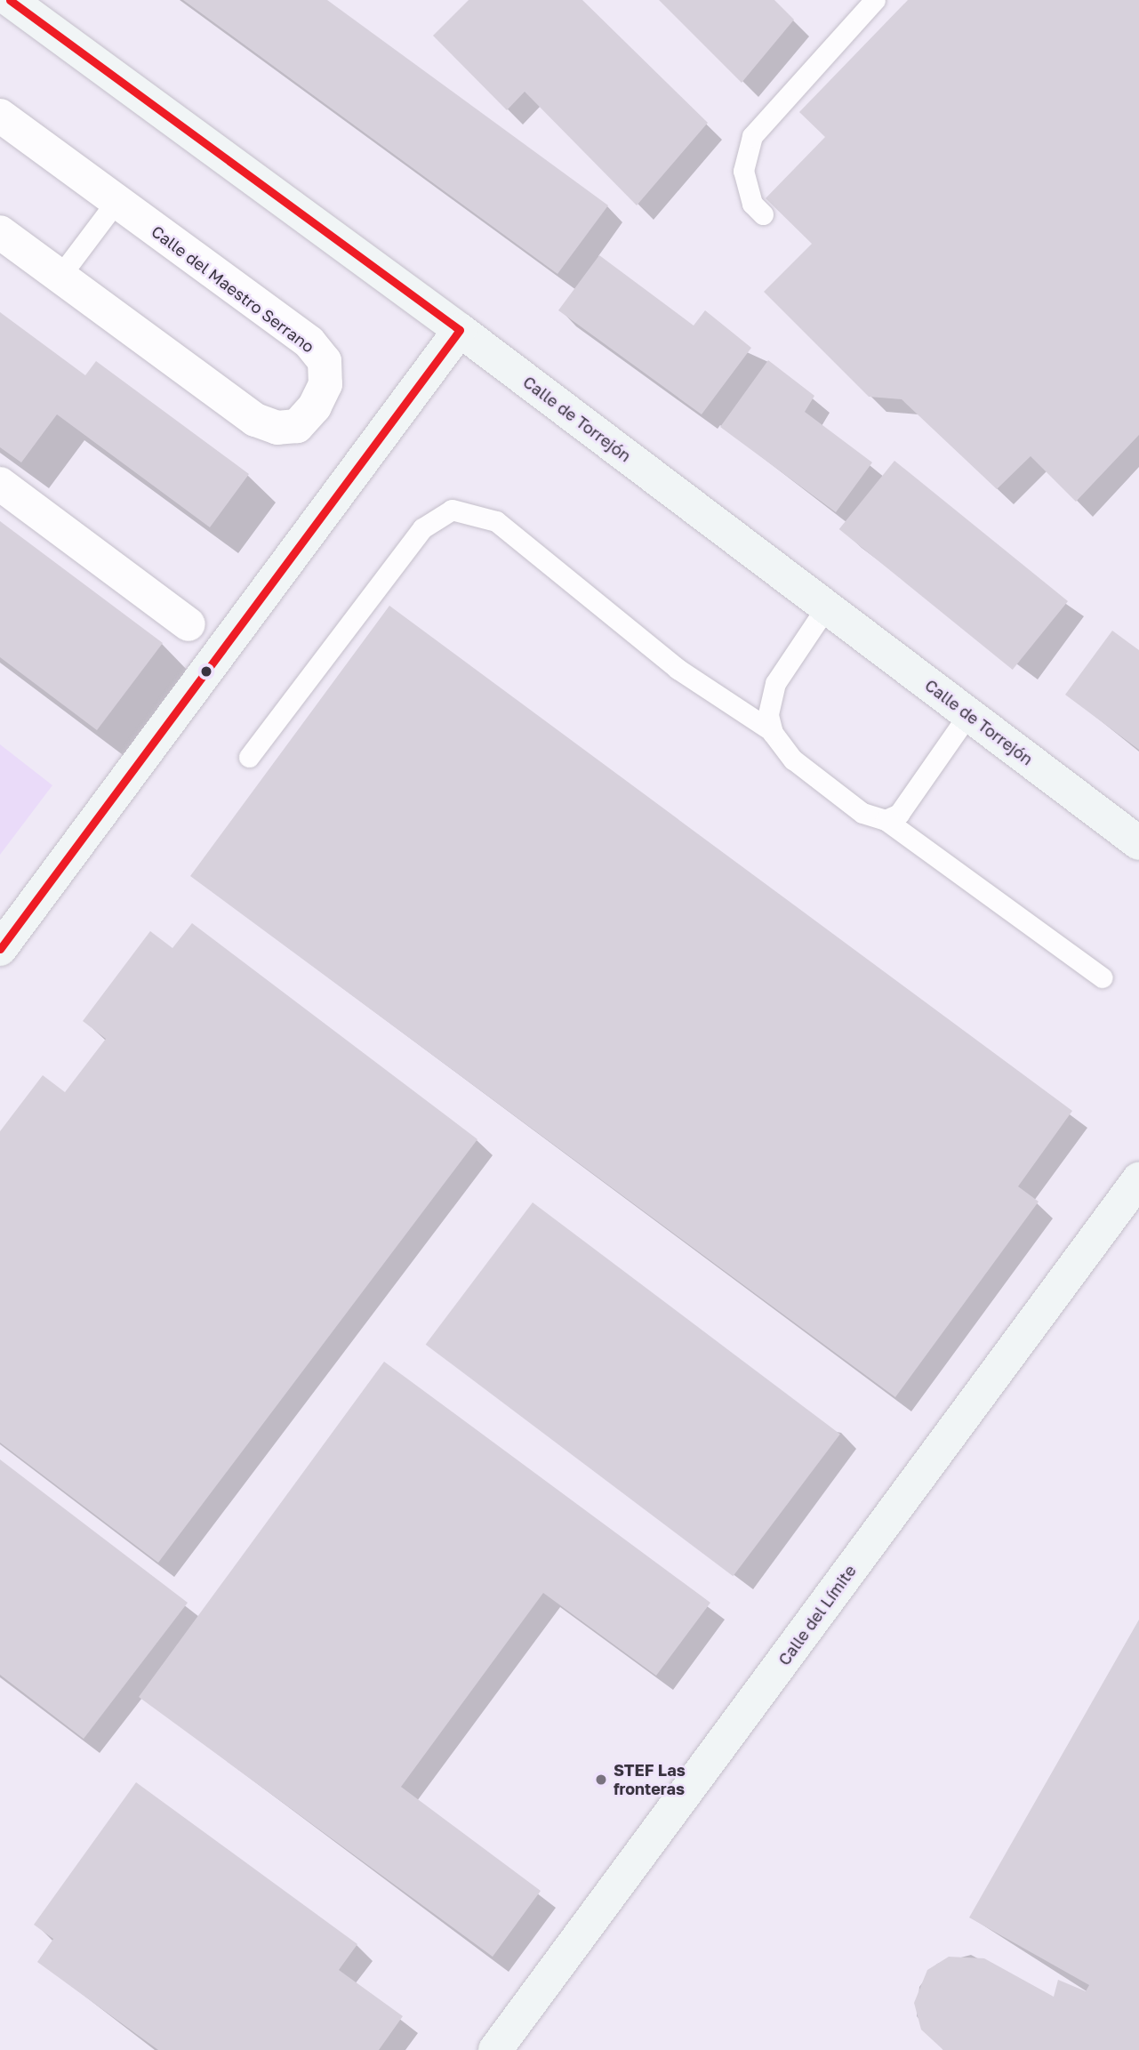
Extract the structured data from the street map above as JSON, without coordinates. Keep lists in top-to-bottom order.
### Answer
{
  "streets": {
    "street": ["Calle del Maestro Serrano", "Calle de Torrejón", "Calle del Límite"]
  },
  "places": ["STEF Las fronteras"]
}
